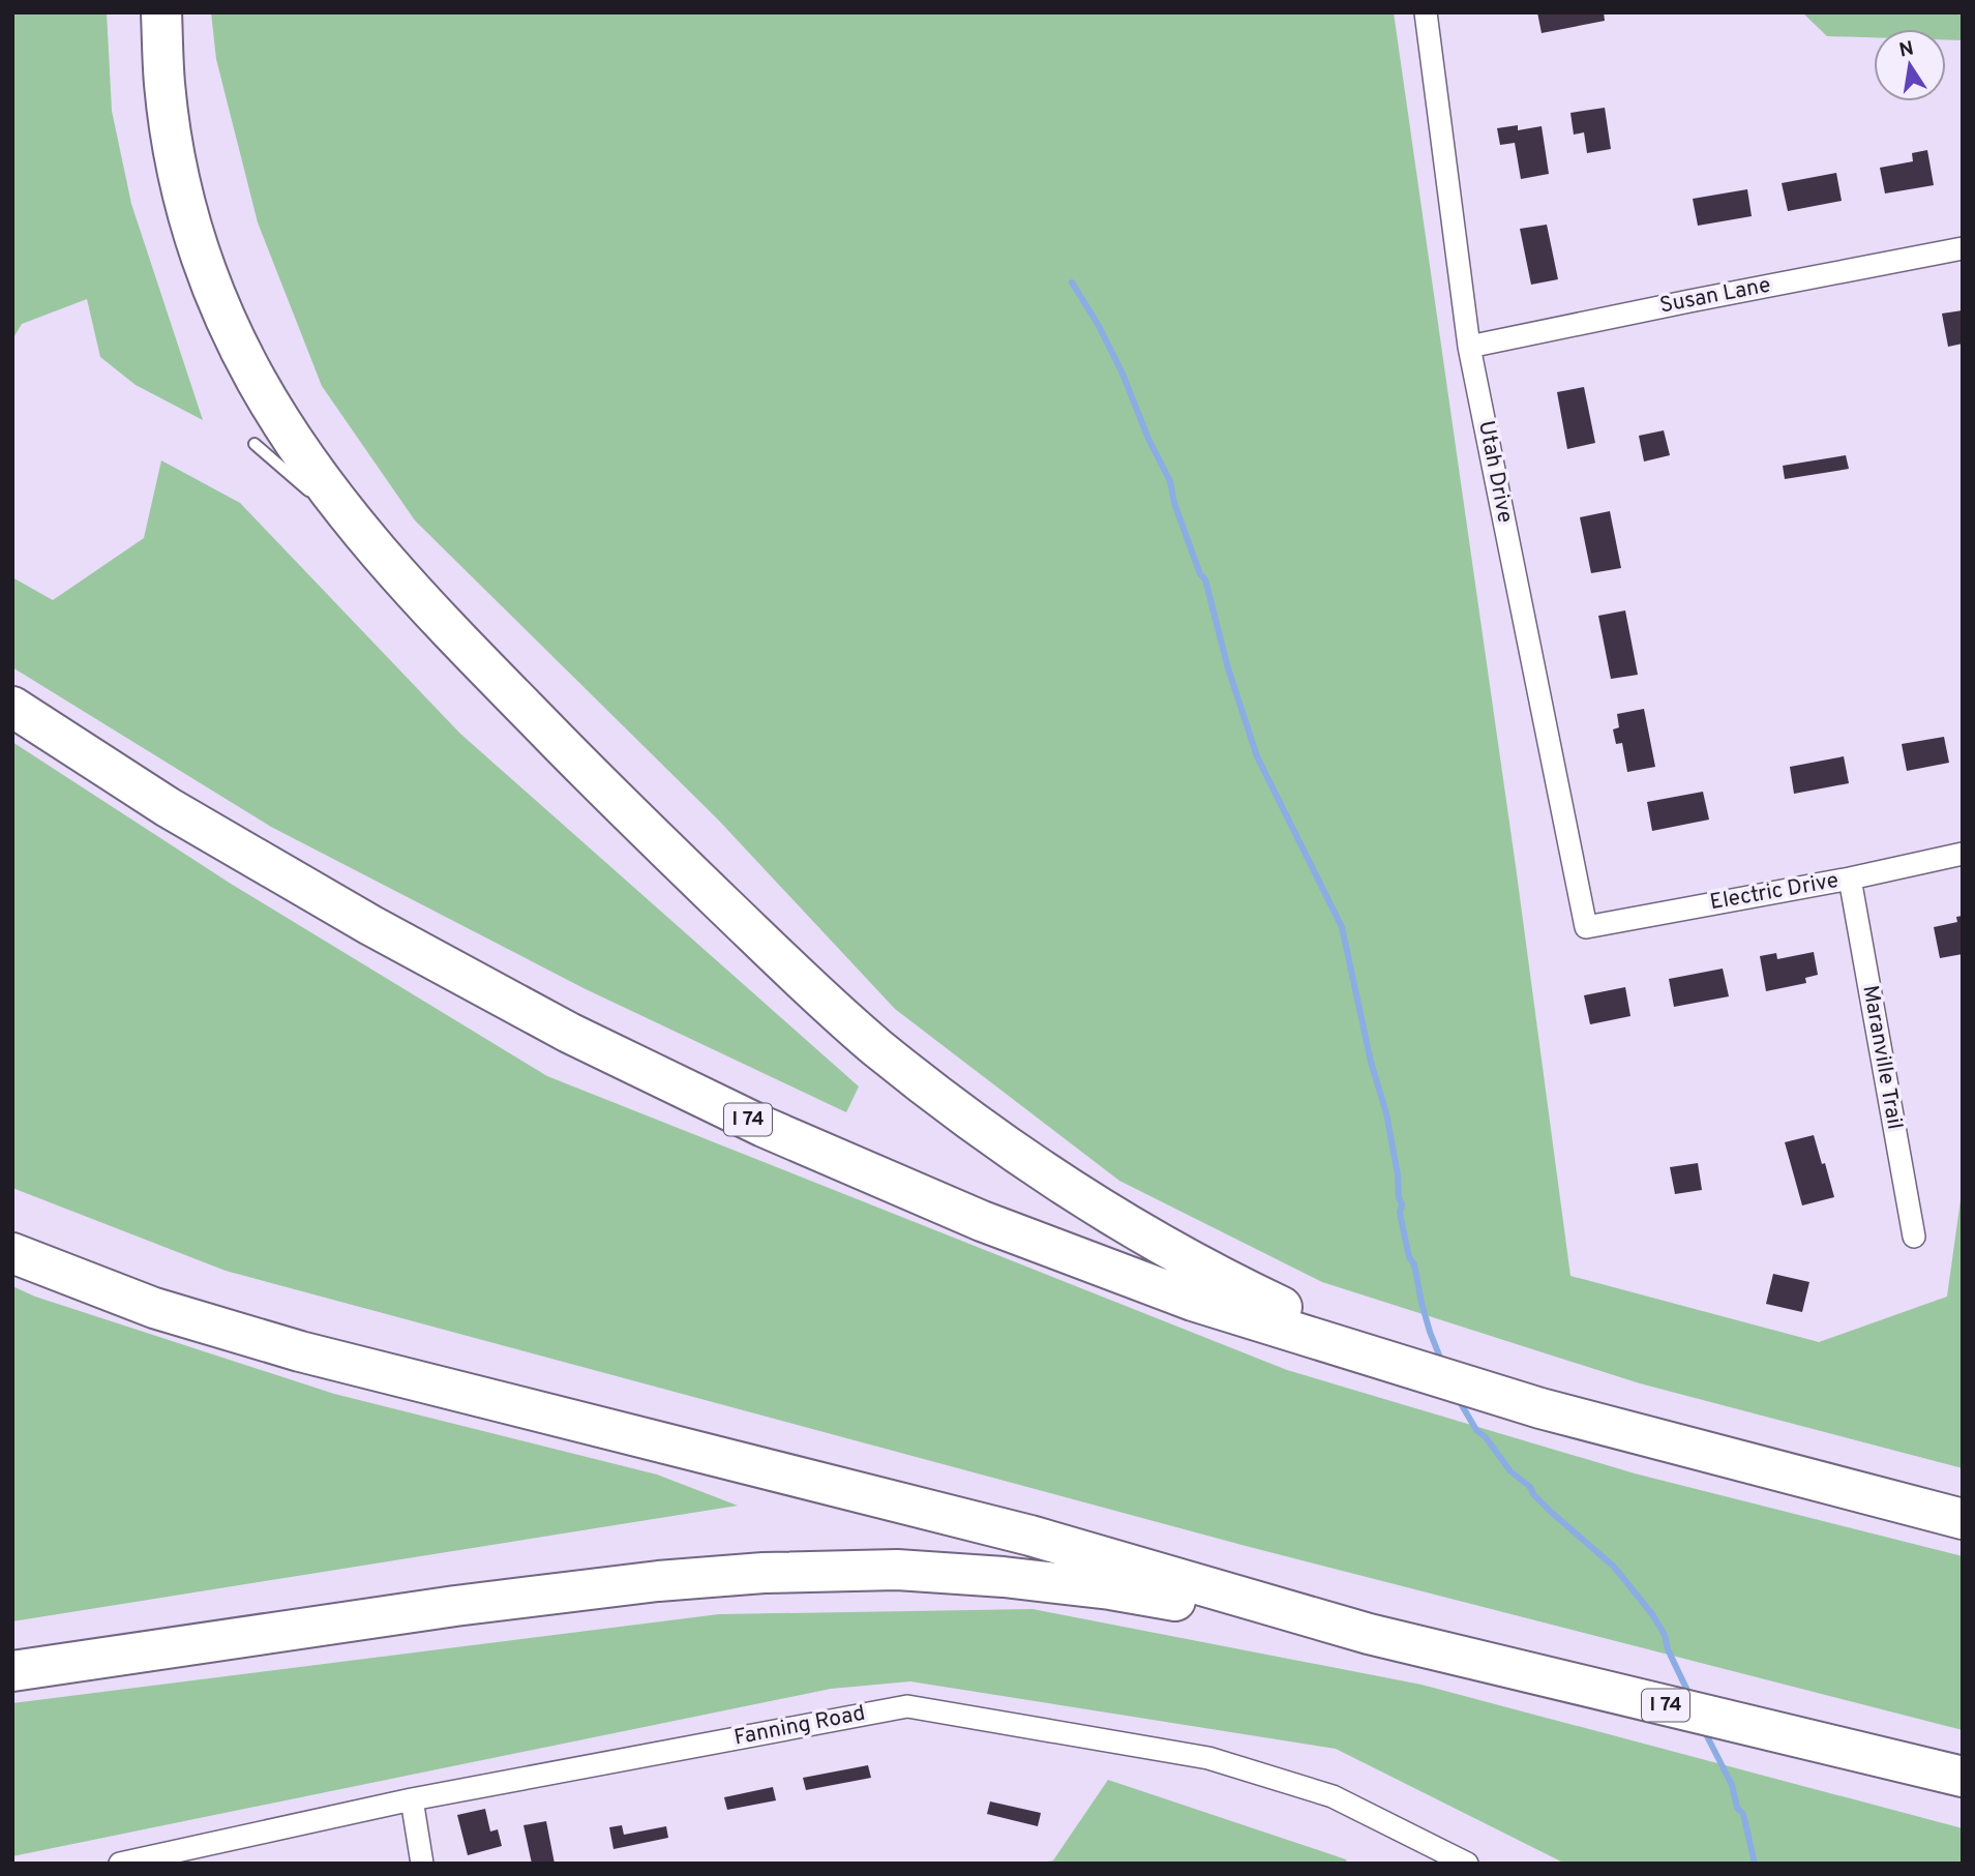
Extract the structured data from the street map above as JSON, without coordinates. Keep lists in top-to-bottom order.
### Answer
{
  "streets": {
    "highway": ["I 74"],
    "street": [
      "Susan Lane",
      "Utah Drive",
      "Electric Drive",
      "Maranville Trail",
      "Fanning Road"
    ]
  },
  "crossings": [
    ["Susan Lane", "Utah Drive"],
    ["Utah Drive", "Electric Drive"],
    ["Electric Drive", "Maranville Trail"]
  ],
  "north": "top"
}
